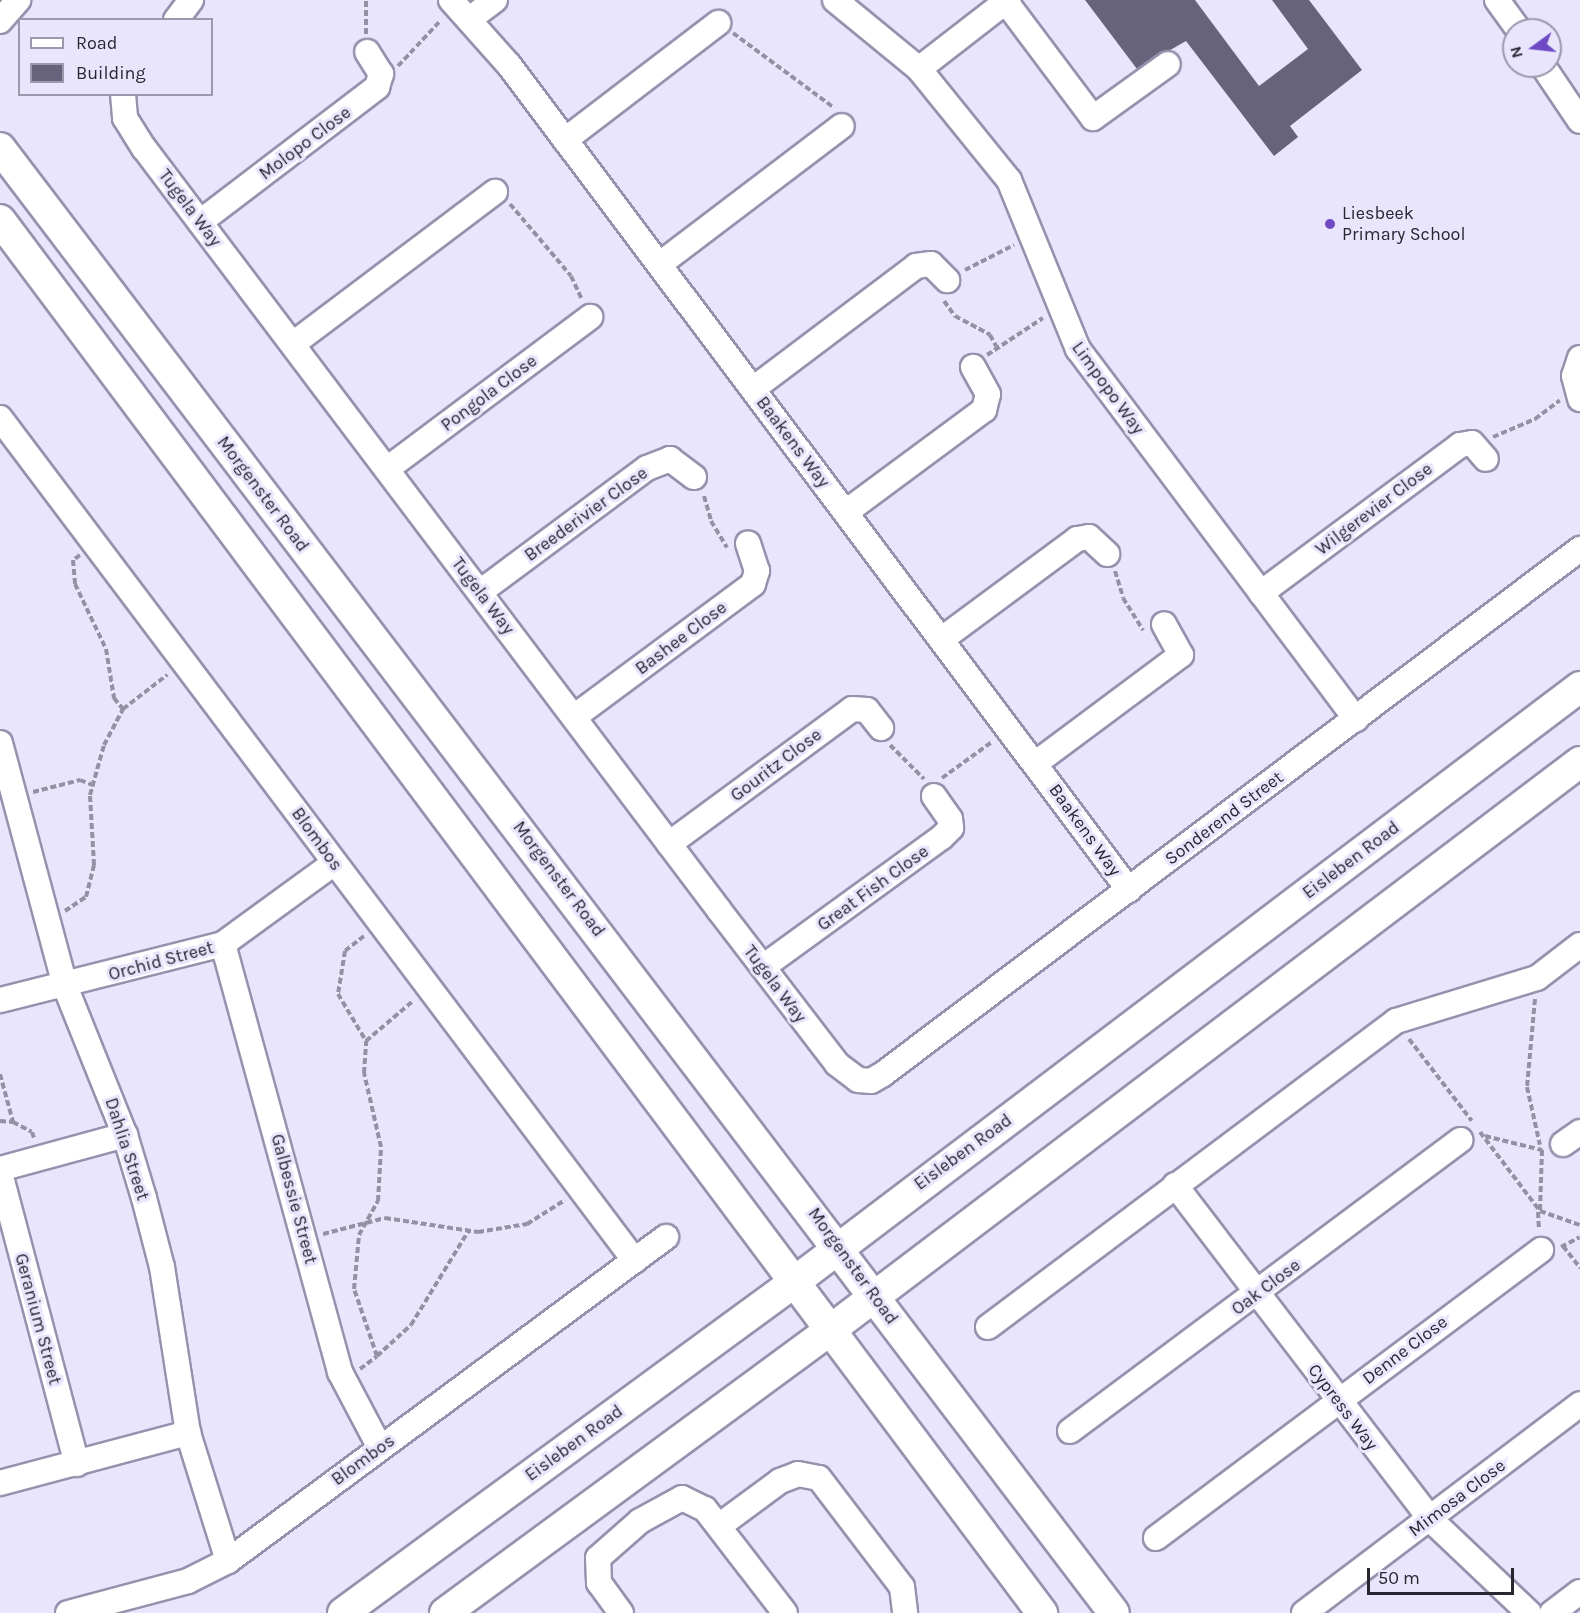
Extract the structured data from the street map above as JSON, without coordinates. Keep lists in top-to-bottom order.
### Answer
{
  "streets": {
    "main road": ["Morgenster Road", "Eisleben Road"],
    "street": [
      "Molopo Close",
      "Tugela Way",
      "Limpopo Way",
      "Pongola Close",
      "Baakens Way",
      "Wilgerevier Close",
      "Breederivier Close",
      "Bashee Close",
      "Gouritz Close",
      "Sonderend Street",
      "Blombos",
      "Great Fish Close",
      "Orchid Street",
      "Dahlia Street",
      "Galbessie Street",
      "Oak Close",
      "Geranium Street",
      "Denne Close",
      "Cypress Way",
      "Mimosa Close"
    ]
  },
  "crossings": [
    ["Molopo Close", "Tugela Way"],
    ["Tugela Way", "Pongola Close"],
    ["Tugela Way", "Breederivier Close"],
    ["Tugela Way", "Bashee Close"],
    ["Tugela Way", "Gouritz Close"],
    ["Tugela Way", "Sonderend Street"],
    ["Tugela Way", "Great Fish Close"],
    ["Limpopo Way", "Wilgerevier Close"],
    ["Limpopo Way", "Sonderend Street"],
    ["Baakens Way", "Sonderend Street"],
    ["Morgenster Road", "Eisleben Road"],
    ["Blombos", "Orchid Street"],
    ["Blombos", "Dahlia Street"],
    ["Blombos", "Galbessie Street"],
    ["Orchid Street", "Dahlia Street"],
    ["Orchid Street", "Galbessie Street"],
    ["Oak Close", "Cypress Way"],
    ["Denne Close", "Cypress Way"],
    ["Cypress Way", "Mimosa Close"]
  ],
  "places": ["Liesbeek Primary School"],
  "legend": ["Road", "Building"],
  "scale_bar": "50 m",
  "north": "left"
}
